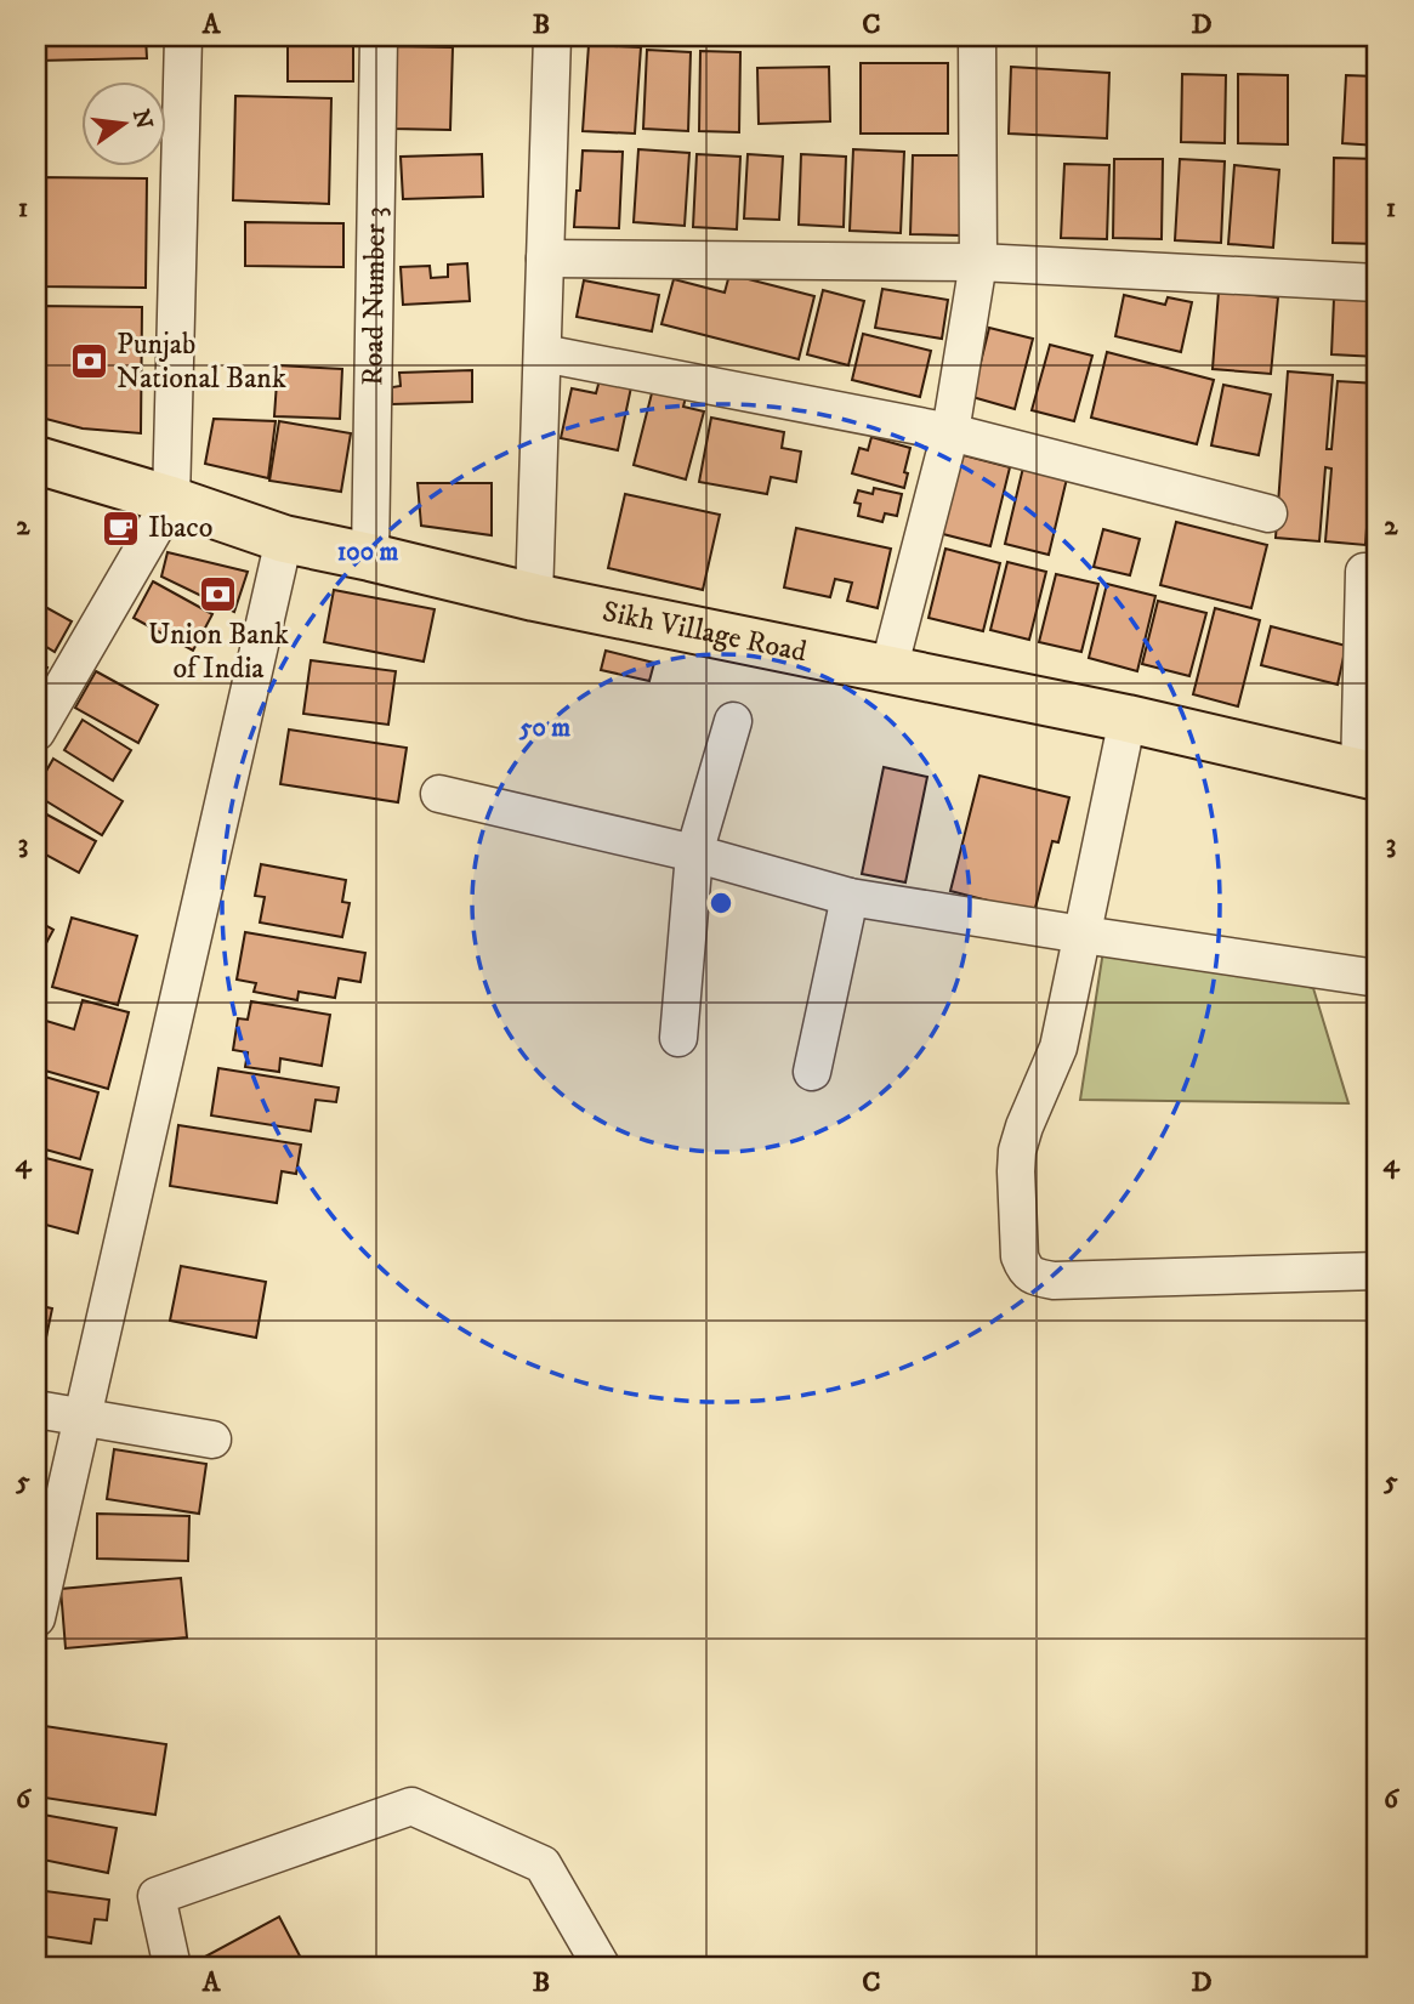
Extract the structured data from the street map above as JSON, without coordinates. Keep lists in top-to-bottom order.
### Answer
{
  "streets": {
    "main road": ["Sikh Village Road"],
    "street": ["Road Number 3"]
  },
  "crossings": [
    ["Road Number 3", "Sikh Village Road"]
  ],
  "places": {
    "bank": ["Punjab National Bank", "Union Bank of India"],
    "cafe": ["Ibaco"]
  },
  "north": "right",
  "grid": {
    "columns": [
      "A",
      "B",
      "C",
      "D"
    ],
    "rows": [
      "1",
      "2",
      "3",
      "4",
      "5",
      "6"
    ]
  },
  "rings": ["100 m", "50 m"]
}
